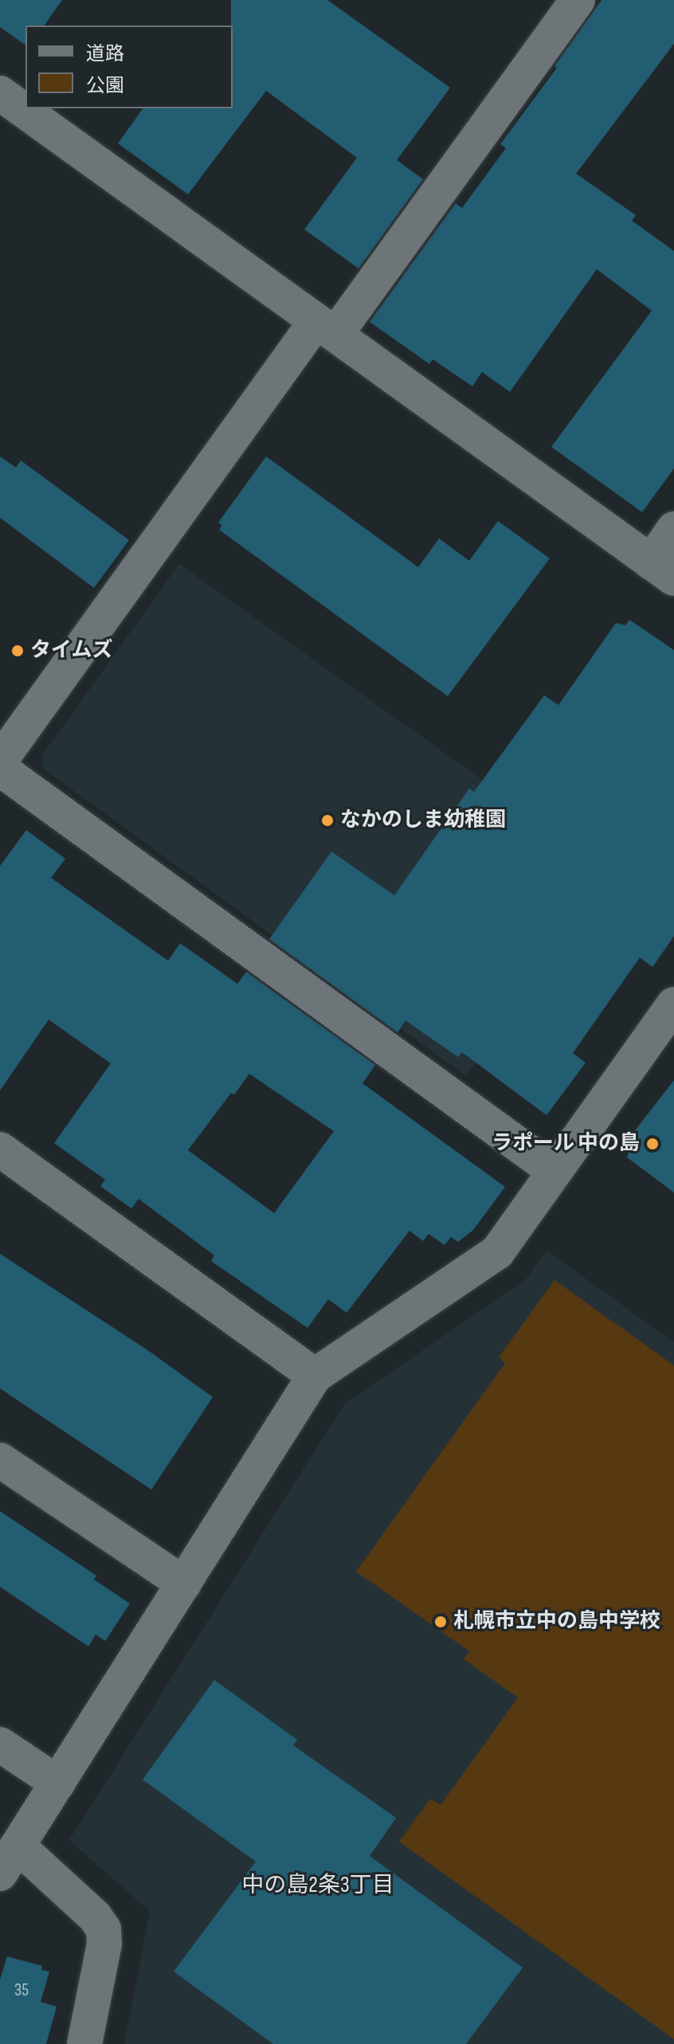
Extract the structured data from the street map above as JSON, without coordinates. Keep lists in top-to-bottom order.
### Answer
{
  "districts": ["中の島2条3丁目"],
  "places": [
    "タイムズ",
    "なかのしま幼稚園",
    "ラポール 中の島",
    "札幌市立中の島中学校"
  ],
  "house_numbers": ["35"],
  "legend": ["道路", "公園"]
}
